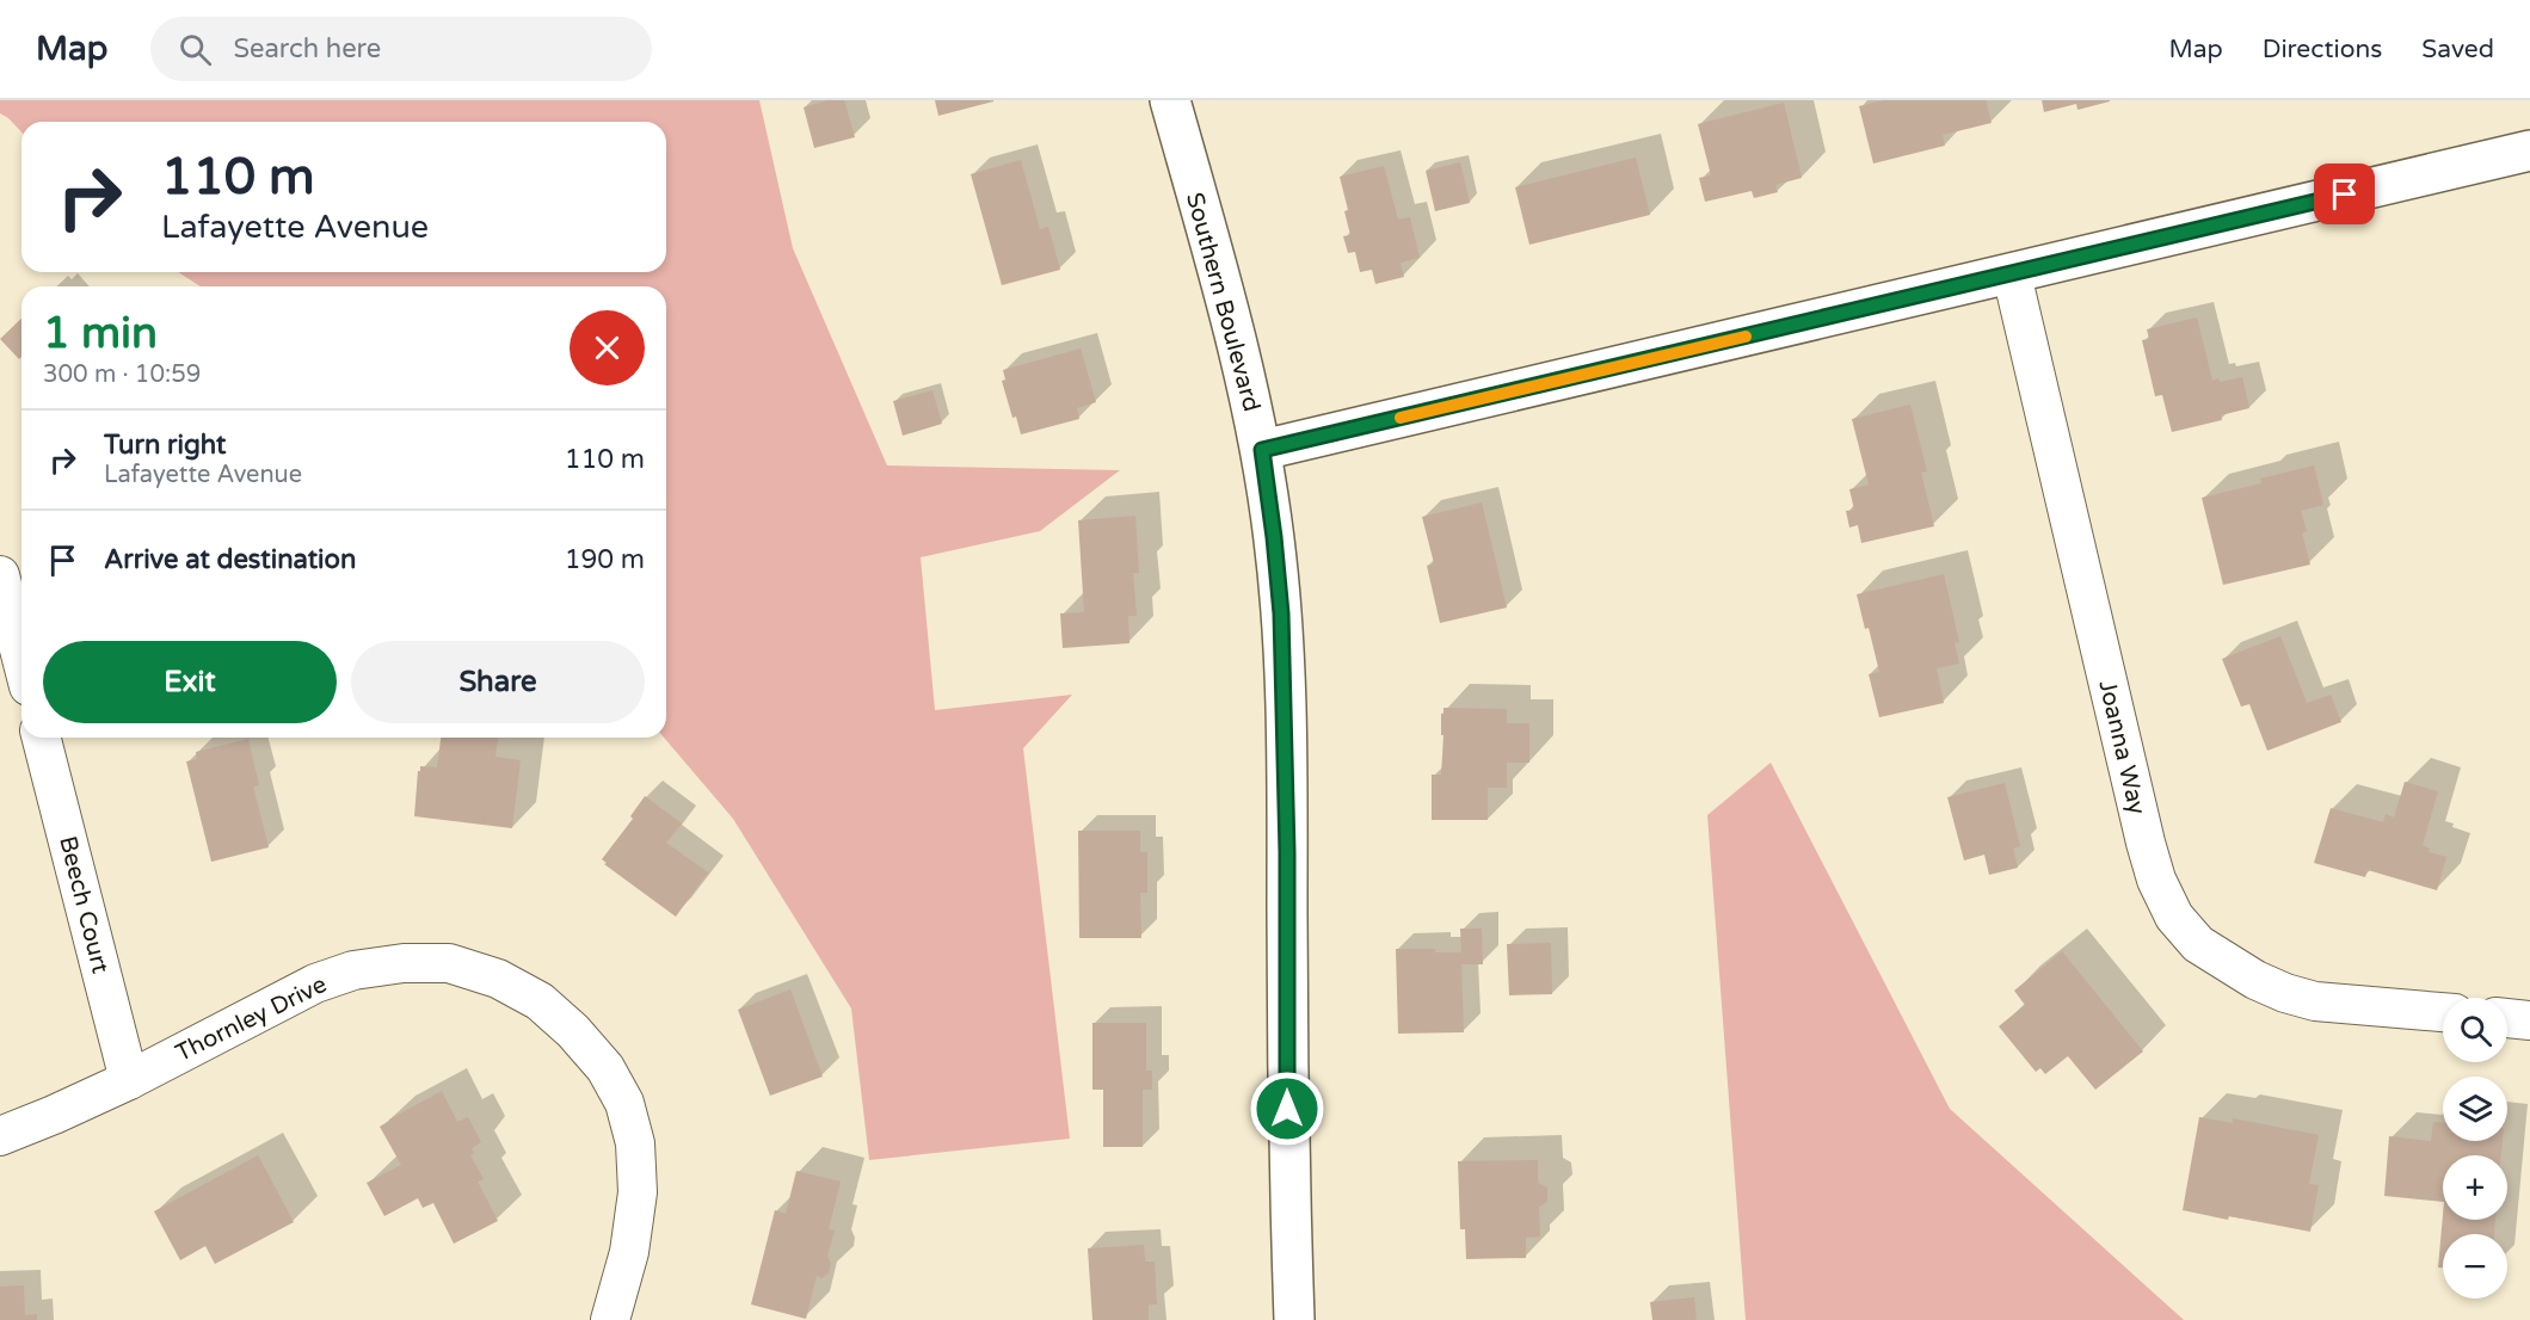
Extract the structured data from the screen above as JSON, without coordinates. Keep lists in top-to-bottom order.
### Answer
{
  "streets": {
    "street": [
      "Southern Boulevard",
      "Joanna Way",
      "Beech Court",
      "Thornley Drive"
    ]
  },
  "crossings": [
    ["Beech Court", "Thornley Drive"]
  ],
  "page": {
    "header": "Map",
    "search": "Search here",
    "nav": ["Map", "Directions", "Saved"],
    "turn": ["110 m", "Lafayette Avenue"],
    "heading": ["1 min", "300 m · 10:59"],
    "list": [
      {
        "name": "Turn right",
        "note": "Lafayette Avenue",
        "value": "110 m"
      },
      {
        "name": "Arrive at destination",
        "value": "190 m"
      }
    ],
    "buttons": ["Exit", "Share"],
    "map_buttons": ["+", "−"]
  }
}
